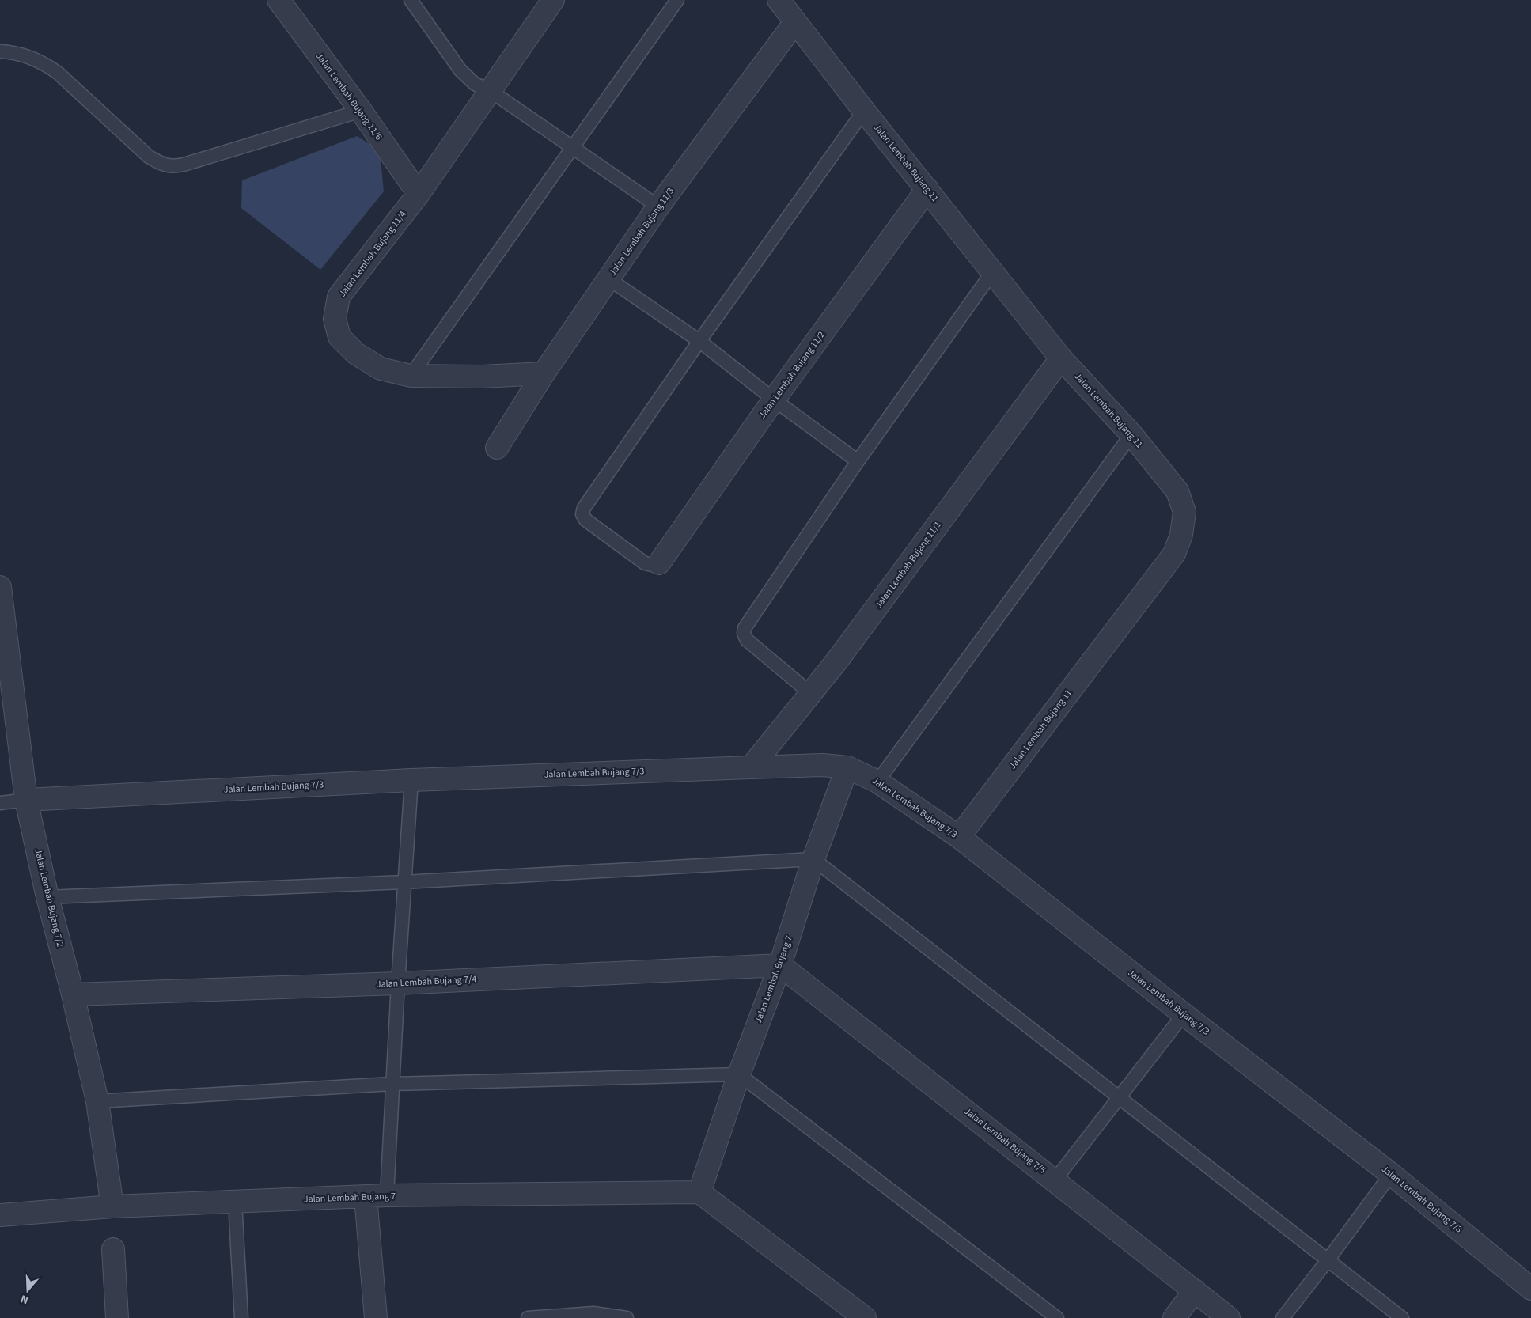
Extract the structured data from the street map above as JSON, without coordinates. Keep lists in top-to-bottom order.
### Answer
{
  "streets": {
    "street": [
      "Jalan Lembah Bujang 11/6",
      "Jalan Lembah Bujang 11",
      "Jalan Lembah Bujang 11/3",
      "Jalan Lembah Bujang 11/4",
      "Jalan Lembah Bujang 11/2",
      "Jalan Lembah Bujang 11/1",
      "Jalan Lembah Bujang 7/3",
      "Jalan Lembah Bujang 7/2",
      "Jalan Lembah Bujang 7",
      "Jalan Lembah Bujang 7/4",
      "Jalan Lembah Bujang 7/5"
    ]
  },
  "crossings": [
    ["Jalan Lembah Bujang 11/6", "Jalan Lembah Bujang 11/4"],
    ["Jalan Lembah Bujang 11", "Jalan Lembah Bujang 11/3"],
    ["Jalan Lembah Bujang 11", "Jalan Lembah Bujang 11/2"],
    ["Jalan Lembah Bujang 11", "Jalan Lembah Bujang 11/1"],
    ["Jalan Lembah Bujang 11", "Jalan Lembah Bujang 7/3"],
    ["Jalan Lembah Bujang 11/3", "Jalan Lembah Bujang 11/4"],
    ["Jalan Lembah Bujang 11/1", "Jalan Lembah Bujang 7/3"],
    ["Jalan Lembah Bujang 7/3", "Jalan Lembah Bujang 7/2"],
    ["Jalan Lembah Bujang 7/3", "Jalan Lembah Bujang 7"],
    ["Jalan Lembah Bujang 7/2", "Jalan Lembah Bujang 7"],
    ["Jalan Lembah Bujang 7/2", "Jalan Lembah Bujang 7/4"],
    ["Jalan Lembah Bujang 7", "Jalan Lembah Bujang 7/4"],
    ["Jalan Lembah Bujang 7", "Jalan Lembah Bujang 7/5"],
    ["Jalan Lembah Bujang 7/4", "Jalan Lembah Bujang 7/5"]
  ],
  "north": "bottom"
}
